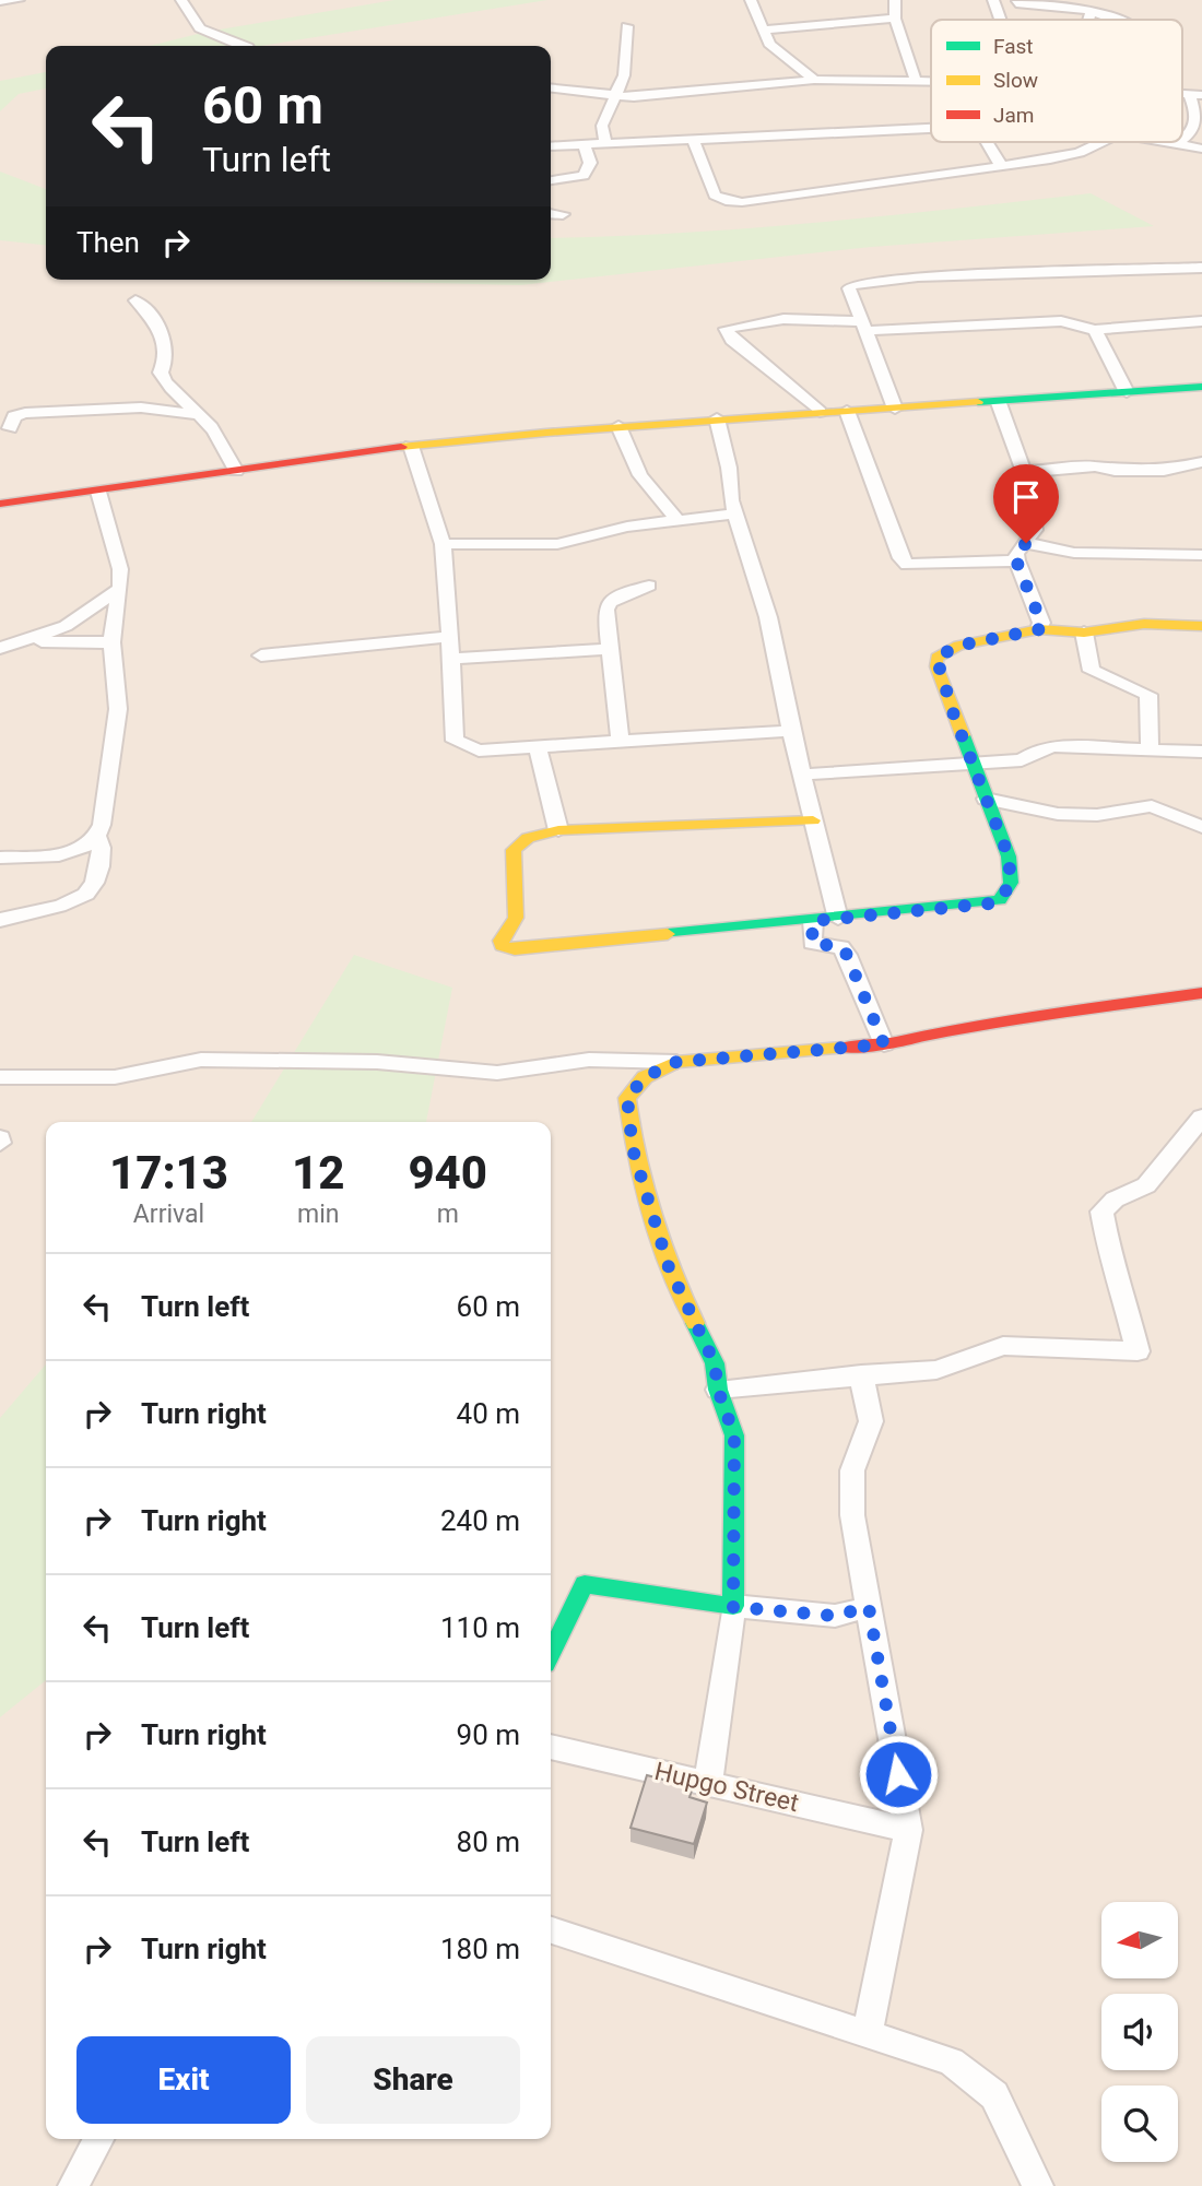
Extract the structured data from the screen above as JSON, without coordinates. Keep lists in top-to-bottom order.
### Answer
{
  "streets": {
    "street": ["Hupgo Street"]
  },
  "legend": ["Fast", "Slow", "Jam"],
  "north": "left",
  "page": {
    "turn": ["60 m", "Turn left"],
    "then": "Then",
    "eta": [
      "17:13",
      "Arrival",
      "12",
      "min",
      "940",
      "m"
    ],
    "list": [
      {
        "name": "Turn left",
        "value": "60 m"
      },
      {
        "name": "Turn right",
        "value": "40 m"
      },
      {
        "name": "Turn right",
        "value": "240 m"
      },
      {
        "name": "Turn left",
        "value": "110 m"
      },
      {
        "name": "Turn right",
        "value": "90 m"
      },
      {
        "name": "Turn left",
        "value": "80 m"
      },
      {
        "name": "Turn right",
        "value": "180 m"
      }
    ],
    "buttons": ["Exit", "Share"]
  }
}
